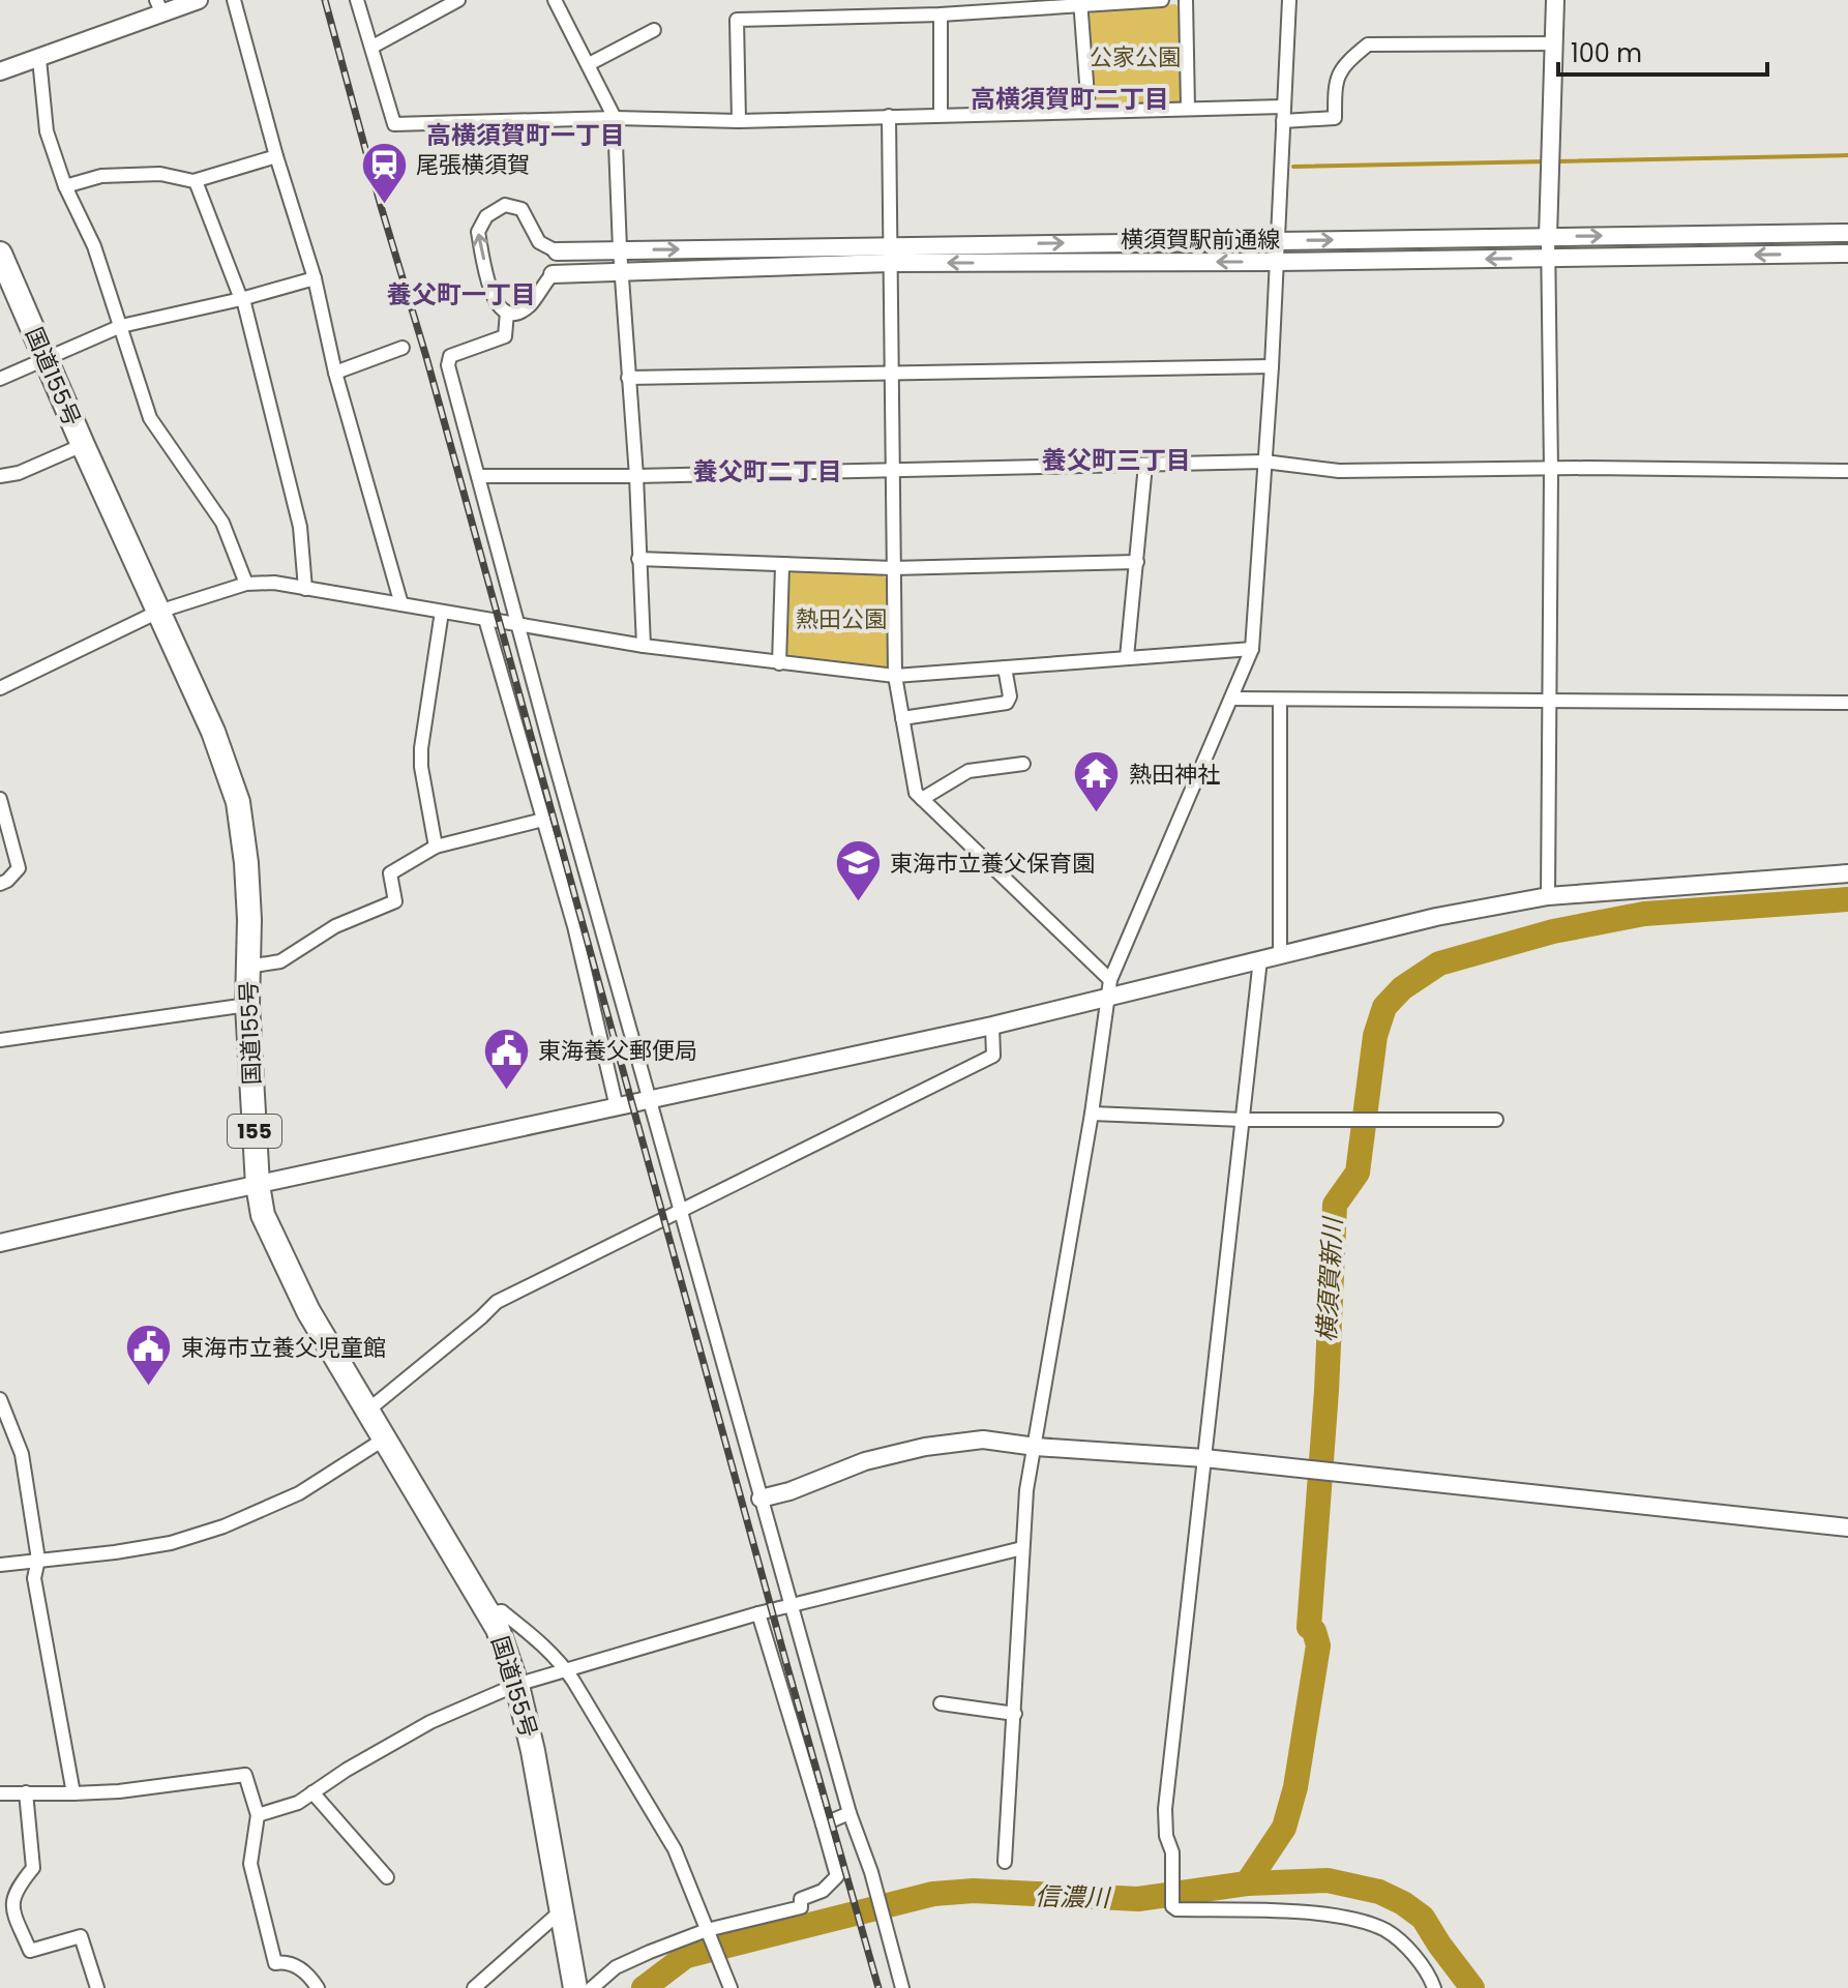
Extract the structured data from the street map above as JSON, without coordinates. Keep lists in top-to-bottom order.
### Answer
{
  "streets": {
    "highway": ["国道155号", "155"],
    "street": ["横須賀駅前通線"]
  },
  "districts": [
    "高横須賀町二丁目",
    "高横須賀町一丁目",
    "養父町一丁目",
    "養父町三丁目",
    "養父町二丁目"
  ],
  "water": ["横須賀新川", "信濃川"],
  "parks": ["公家公園", "熱田公園"],
  "places": {
    "station": ["尾張横須賀"],
    "temple": ["熱田神社"],
    "school or university": ["東海市立養父保育園"],
    "public building": ["東海養父郵便局", "東海市立養父児童館"]
  },
  "scale_bar": "100 m"
}
